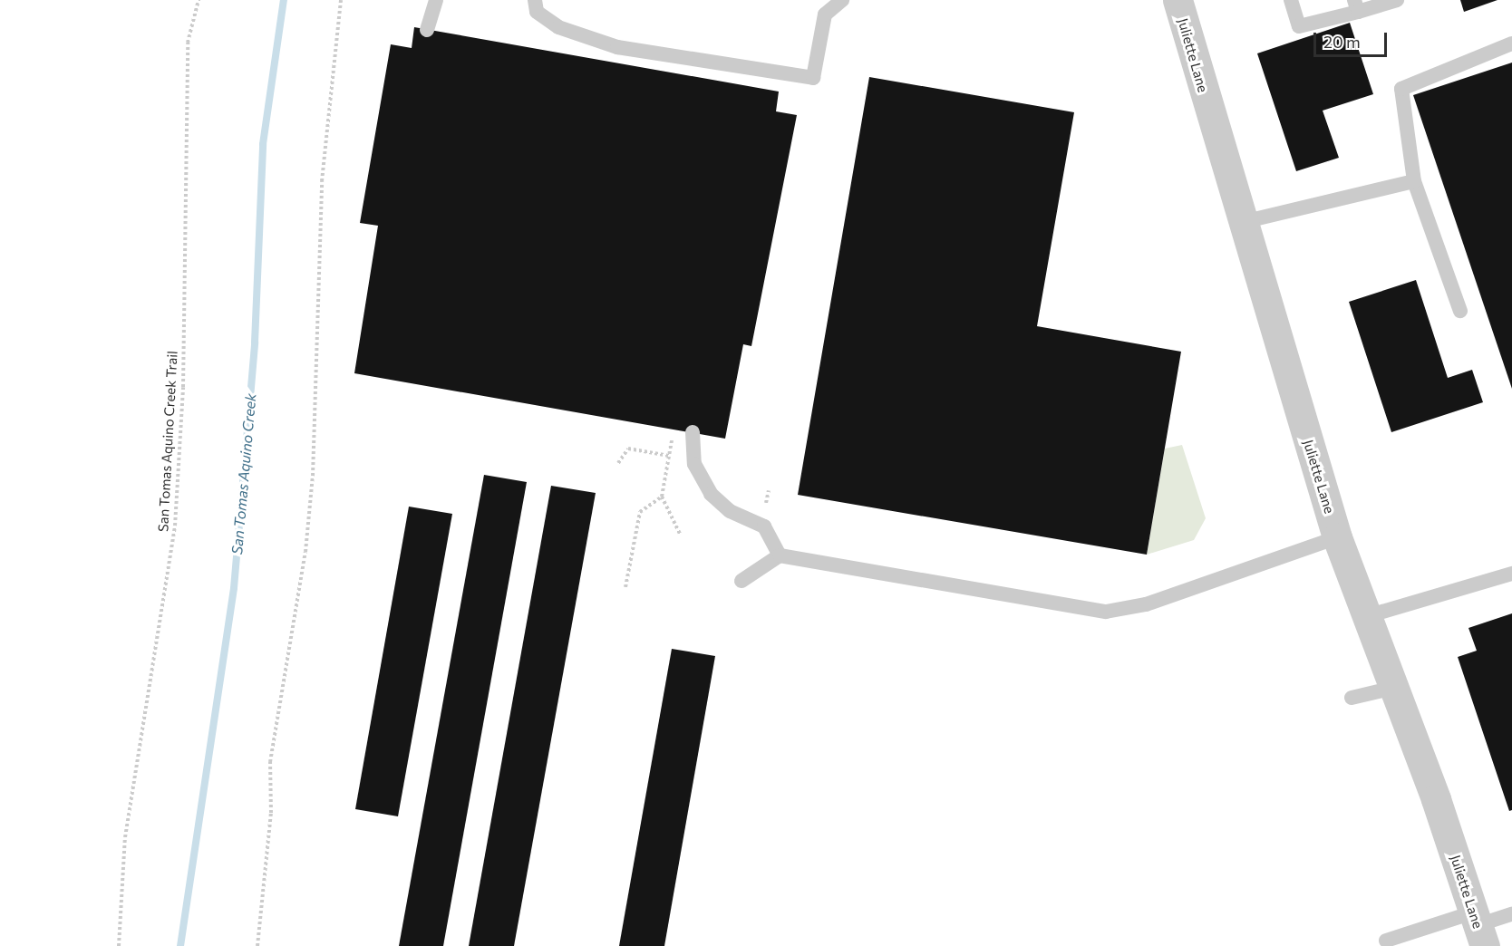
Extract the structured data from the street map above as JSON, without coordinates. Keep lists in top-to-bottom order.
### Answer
{
  "streets": {
    "street": ["Juliette Lane"],
    "path": ["San Tomas Aquino Creek Trail"]
  },
  "water": ["San Tomas Aquino Creek"],
  "scale_bar": "20 m"
}
